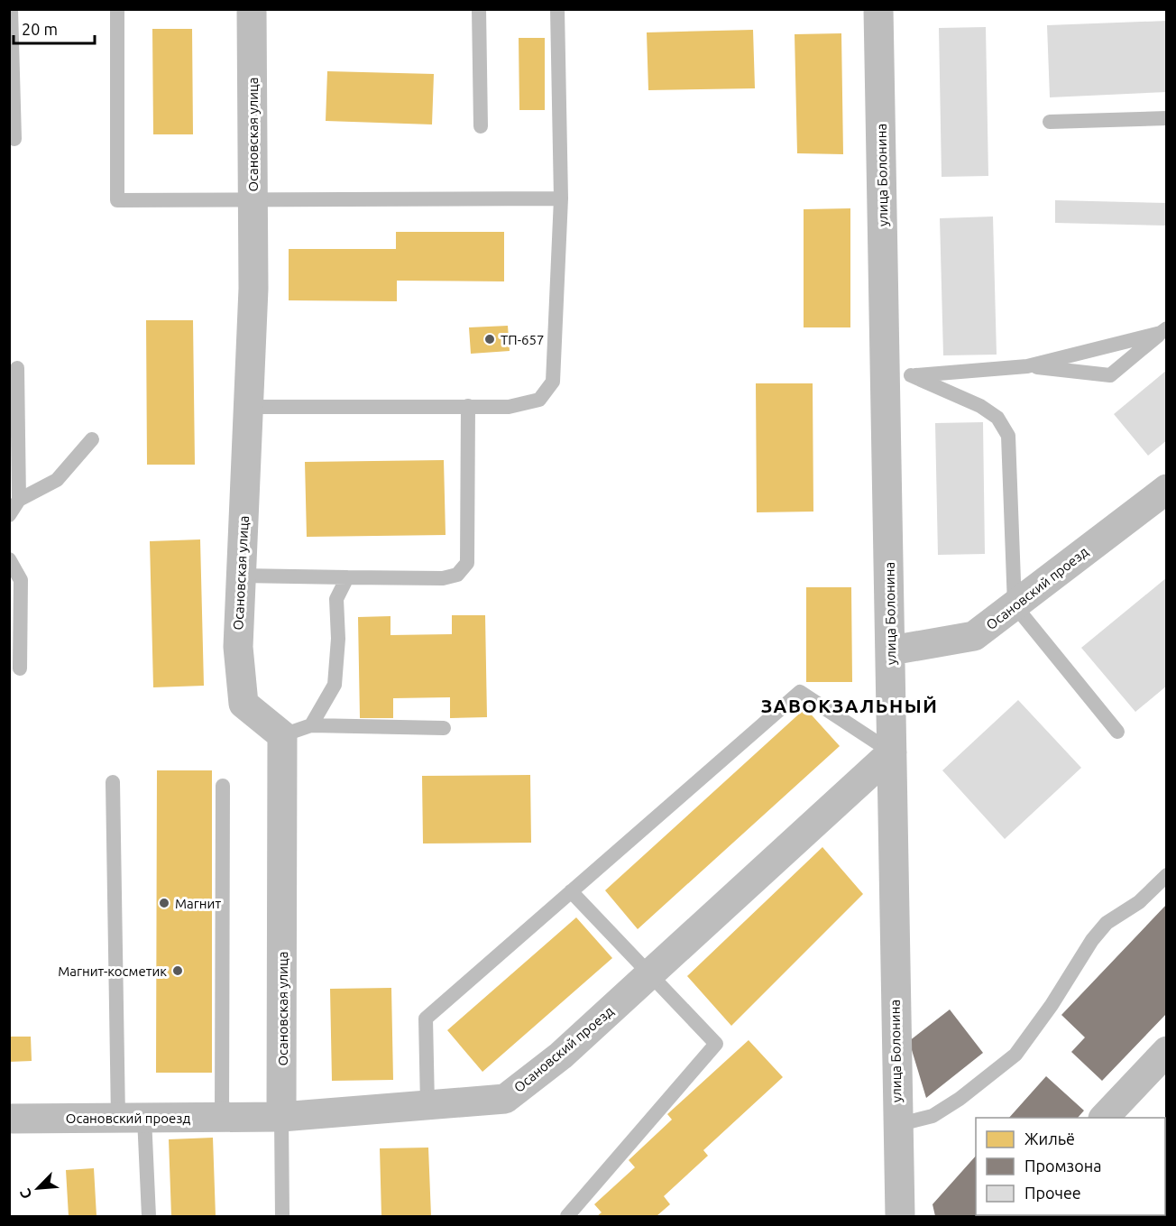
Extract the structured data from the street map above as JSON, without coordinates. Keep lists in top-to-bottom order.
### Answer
{
  "streets": {
    "street": ["Осановская улица", "улица Болонина", "Осановский проезд"]
  },
  "crossings": [
    ["Осановская улица", "Осановский проезд"],
    ["улица Болонина", "Осановский проезд"]
  ],
  "districts": ["ЗАВОКЗАЛЬНЫЙ"],
  "places": ["ТП-657", "Магнит", "Магнит-косметик"],
  "legend": ["Жильё", "Промзона", "Прочее"],
  "scale_bar": "20 m",
  "north": "bottom left"
}
